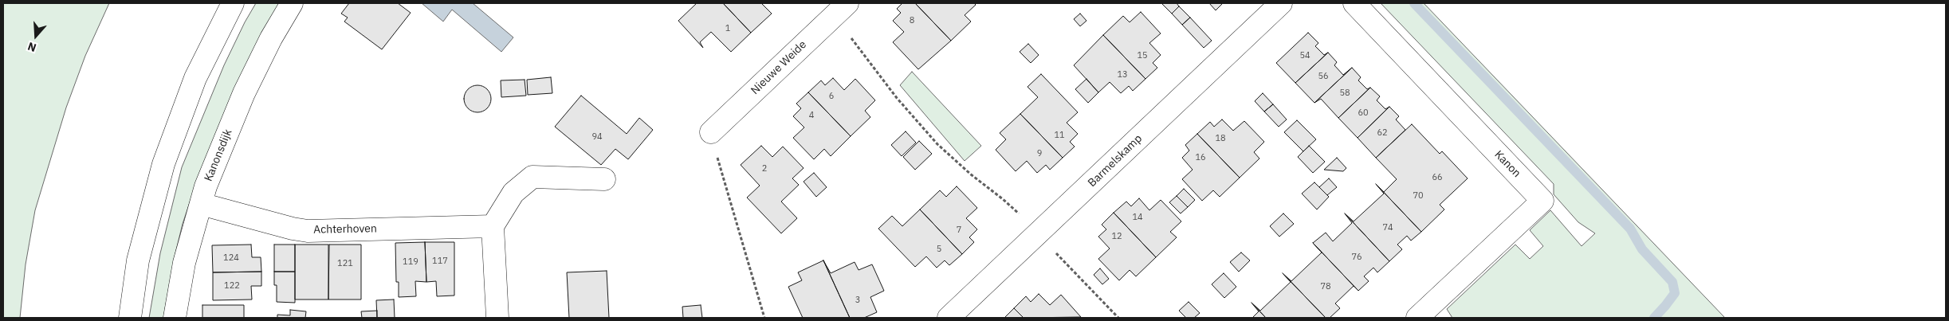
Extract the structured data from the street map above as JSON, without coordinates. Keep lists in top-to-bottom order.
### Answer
{
  "streets": {
    "street": [
      "Nieuwe Weide",
      "Kanonsdijk",
      "Barmelskamp",
      "Kanon",
      "Achterhoven"
    ]
  },
  "crossings": [
    ["Kanonsdijk", "Achterhoven"]
  ],
  "house_numbers": [
    "8",
    "1",
    "15",
    "54",
    "13",
    "56",
    "58",
    "6",
    "60",
    "4",
    "62",
    "11",
    "94",
    "18",
    "9",
    "16",
    "2",
    "66",
    "70",
    "14",
    "74",
    "7",
    "12",
    "5",
    "76",
    "124",
    "117",
    "119",
    "121",
    "122",
    "78",
    "3"
  ],
  "north": "bottom"
}
